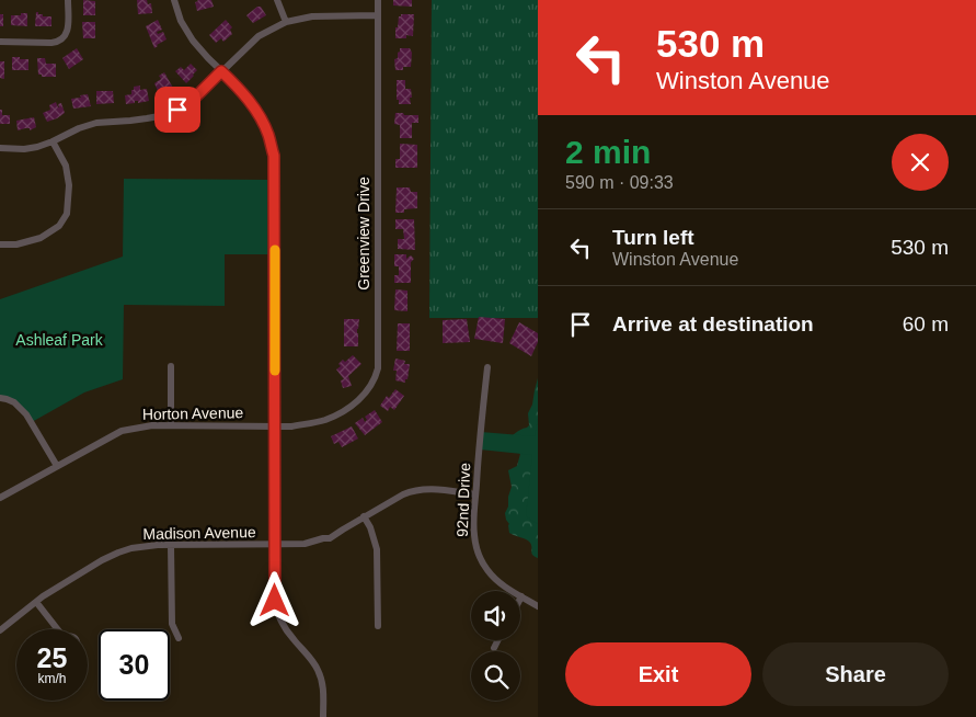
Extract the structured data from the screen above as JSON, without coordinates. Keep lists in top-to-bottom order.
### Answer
{
  "streets": {
    "street": [
      "Greenview Drive",
      "Horton Avenue",
      "92nd Drive",
      "Madison Avenue"
    ]
  },
  "crossings": [
    ["Greenview Drive", "Horton Avenue"],
    ["92nd Drive", "Madison Avenue"]
  ],
  "parks": ["Ashleaf Park"],
  "page": {
    "turn": ["530 m", "Winston Avenue"],
    "heading": ["2 min", "590 m · 09:33"],
    "list": [
      {
        "name": "Turn left",
        "note": "Winston Avenue",
        "value": "530 m"
      },
      {
        "name": "Arrive at destination",
        "value": "60 m"
      }
    ],
    "speed": "25 km/h",
    "limit": "30",
    "buttons": ["Exit", "Share"]
  }
}
